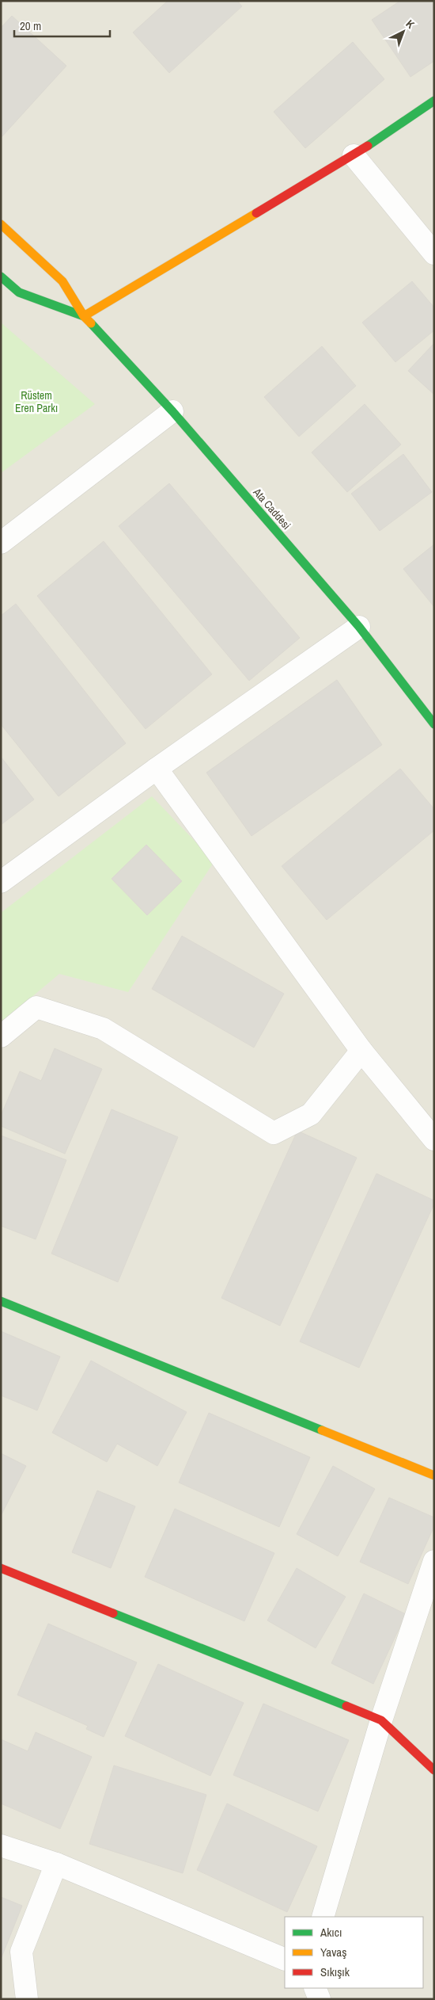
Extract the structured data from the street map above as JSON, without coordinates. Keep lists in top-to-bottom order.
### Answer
{
  "streets": {
    "street": ["Ata Caddesi"]
  },
  "parks": ["Rüstem Eren Parkı"],
  "legend": ["Akıcı", "Yavaş", "Sıkışık"],
  "scale_bar": "20 m",
  "north": "top right"
}
